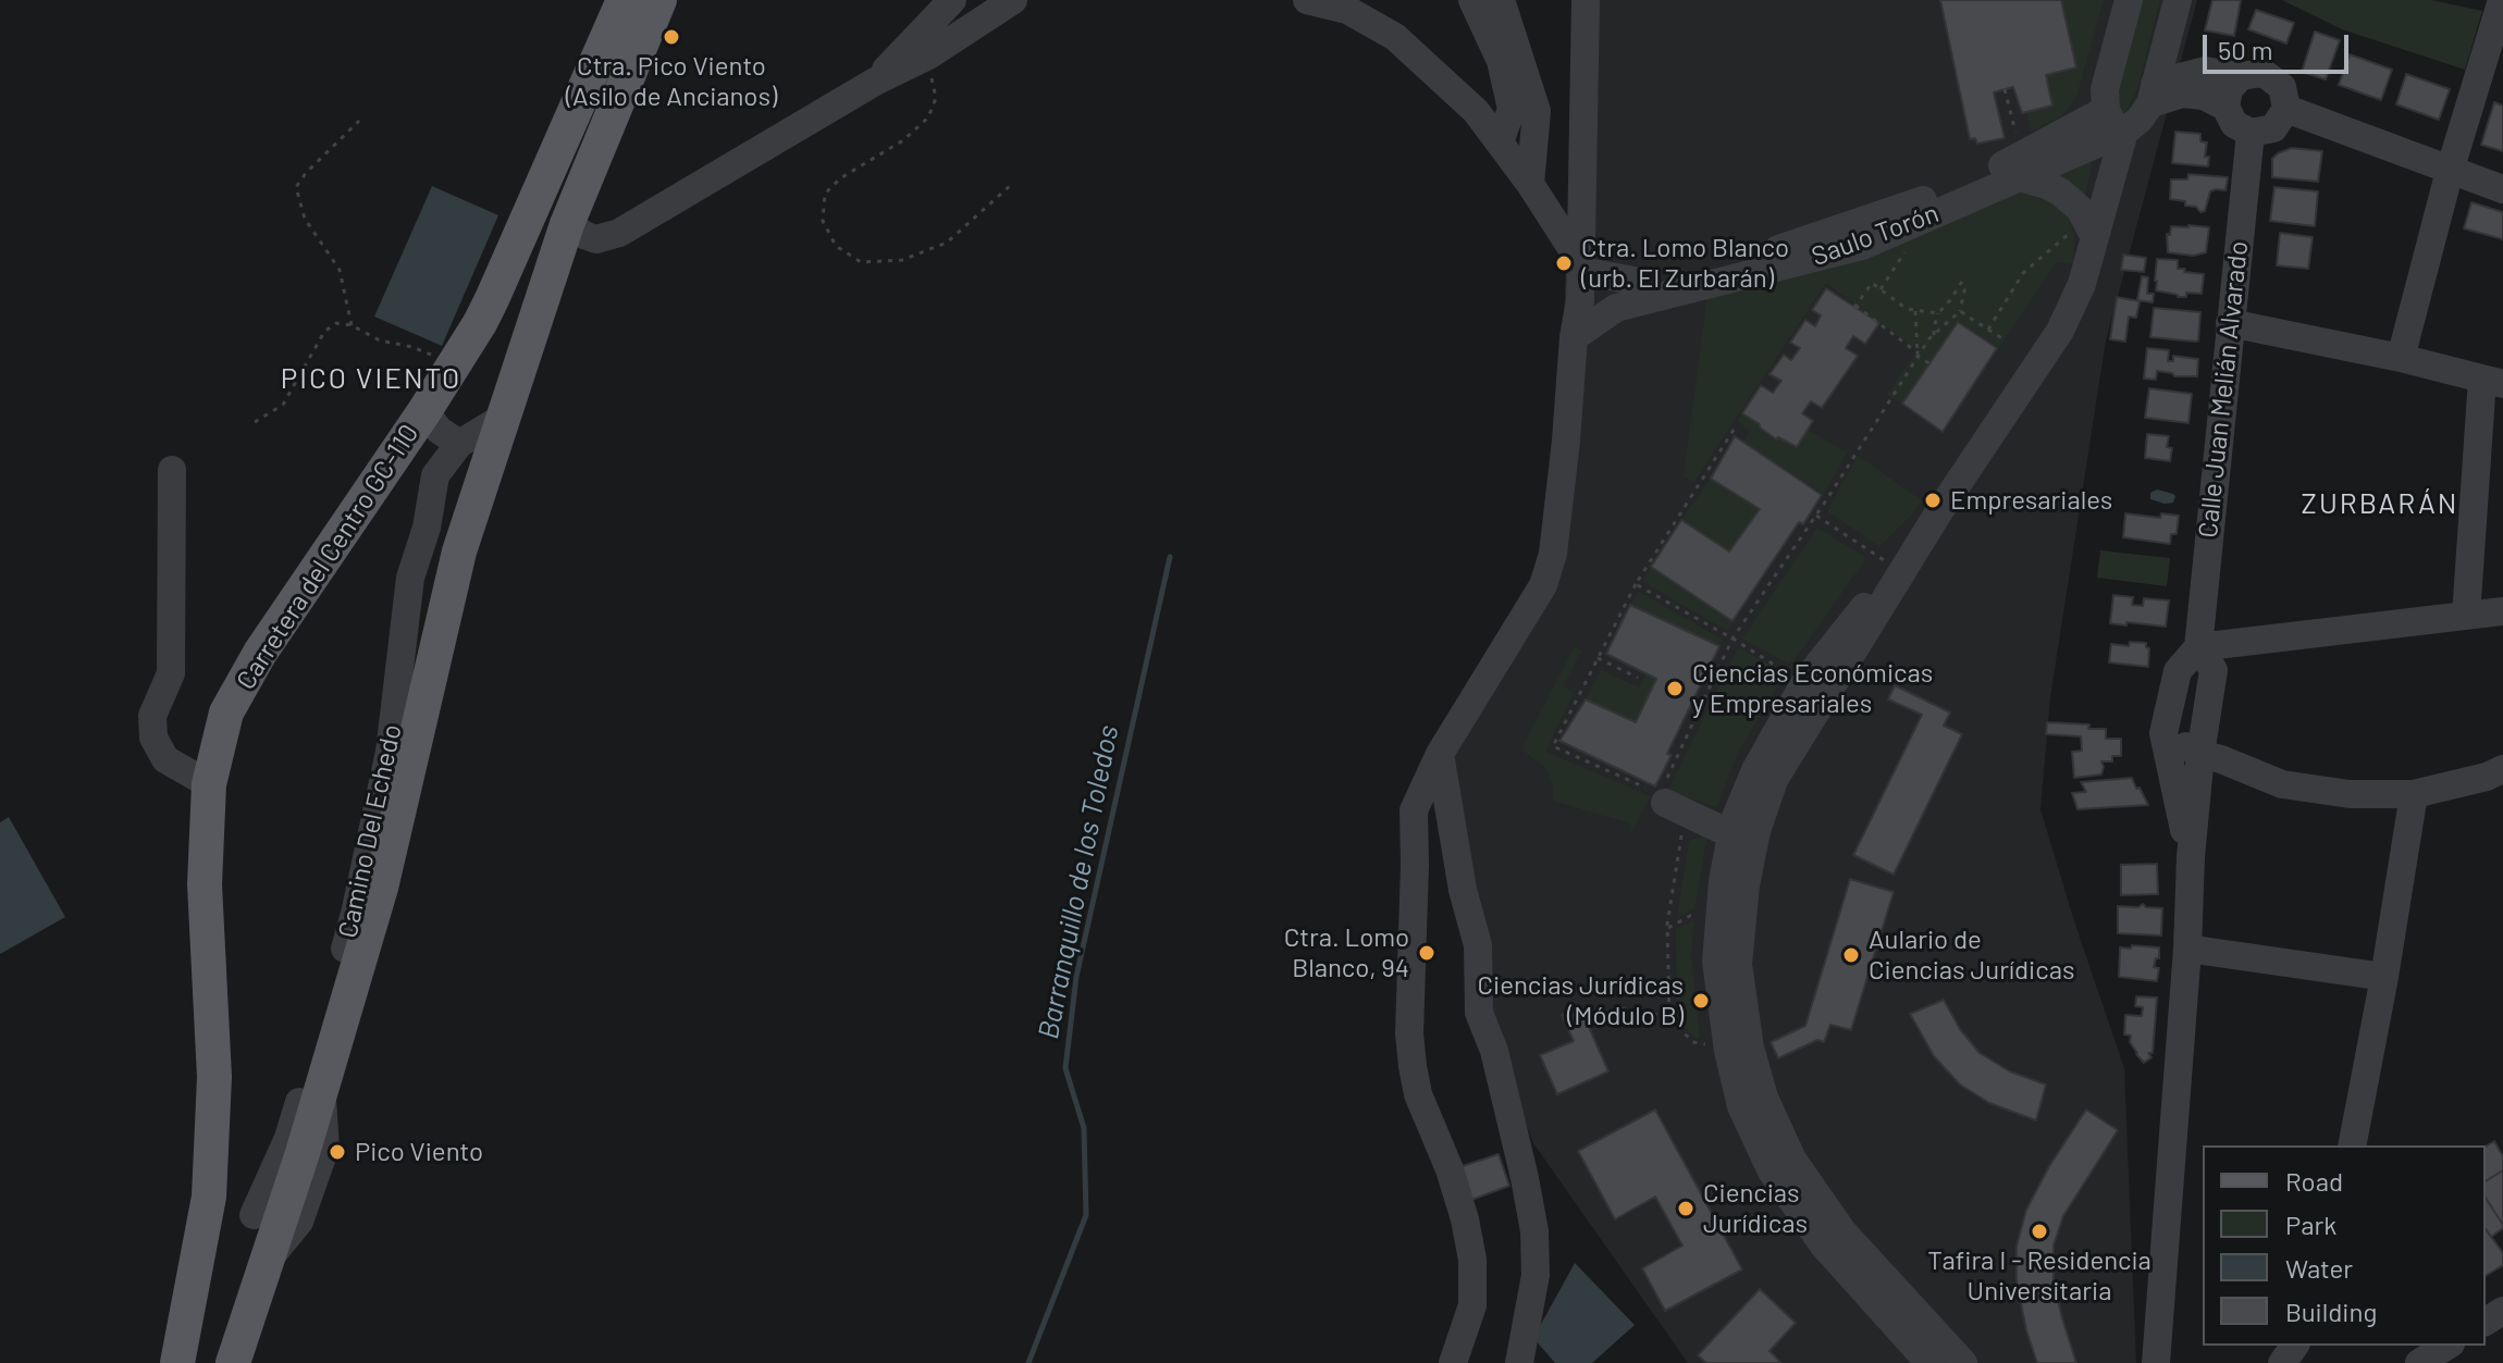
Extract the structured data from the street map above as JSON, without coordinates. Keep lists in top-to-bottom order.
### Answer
{
  "streets": {
    "main road": ["Carretera del Centro GC-110"],
    "street": ["Saulo Torón", "Calle Juan Melián Alvarado", "Camino Del Echedo"]
  },
  "districts": ["PICO VIENTO", "ZURBARÁN"],
  "water": ["Barranquillo de los Toledos"],
  "places": [
    "Ctra. Pico Viento (Asilo de Ancianos)",
    "Ctra. Lomo Blanco (urb. El Zurbarán)",
    "Empresariales",
    "Ciencias Económicas y Empresariales",
    "Ctra. Lomo Blanco, 94",
    "Aulario de Ciencias Jurídicas",
    "Ciencias Jurídicas (Módulo B)",
    "Pico Viento",
    "Ciencias Jurídicas",
    "Tafira I - Residencia Universitaria"
  ],
  "legend": [
    "Road",
    "Park",
    "Water",
    "Building"
  ],
  "scale_bar": "50 m"
}
